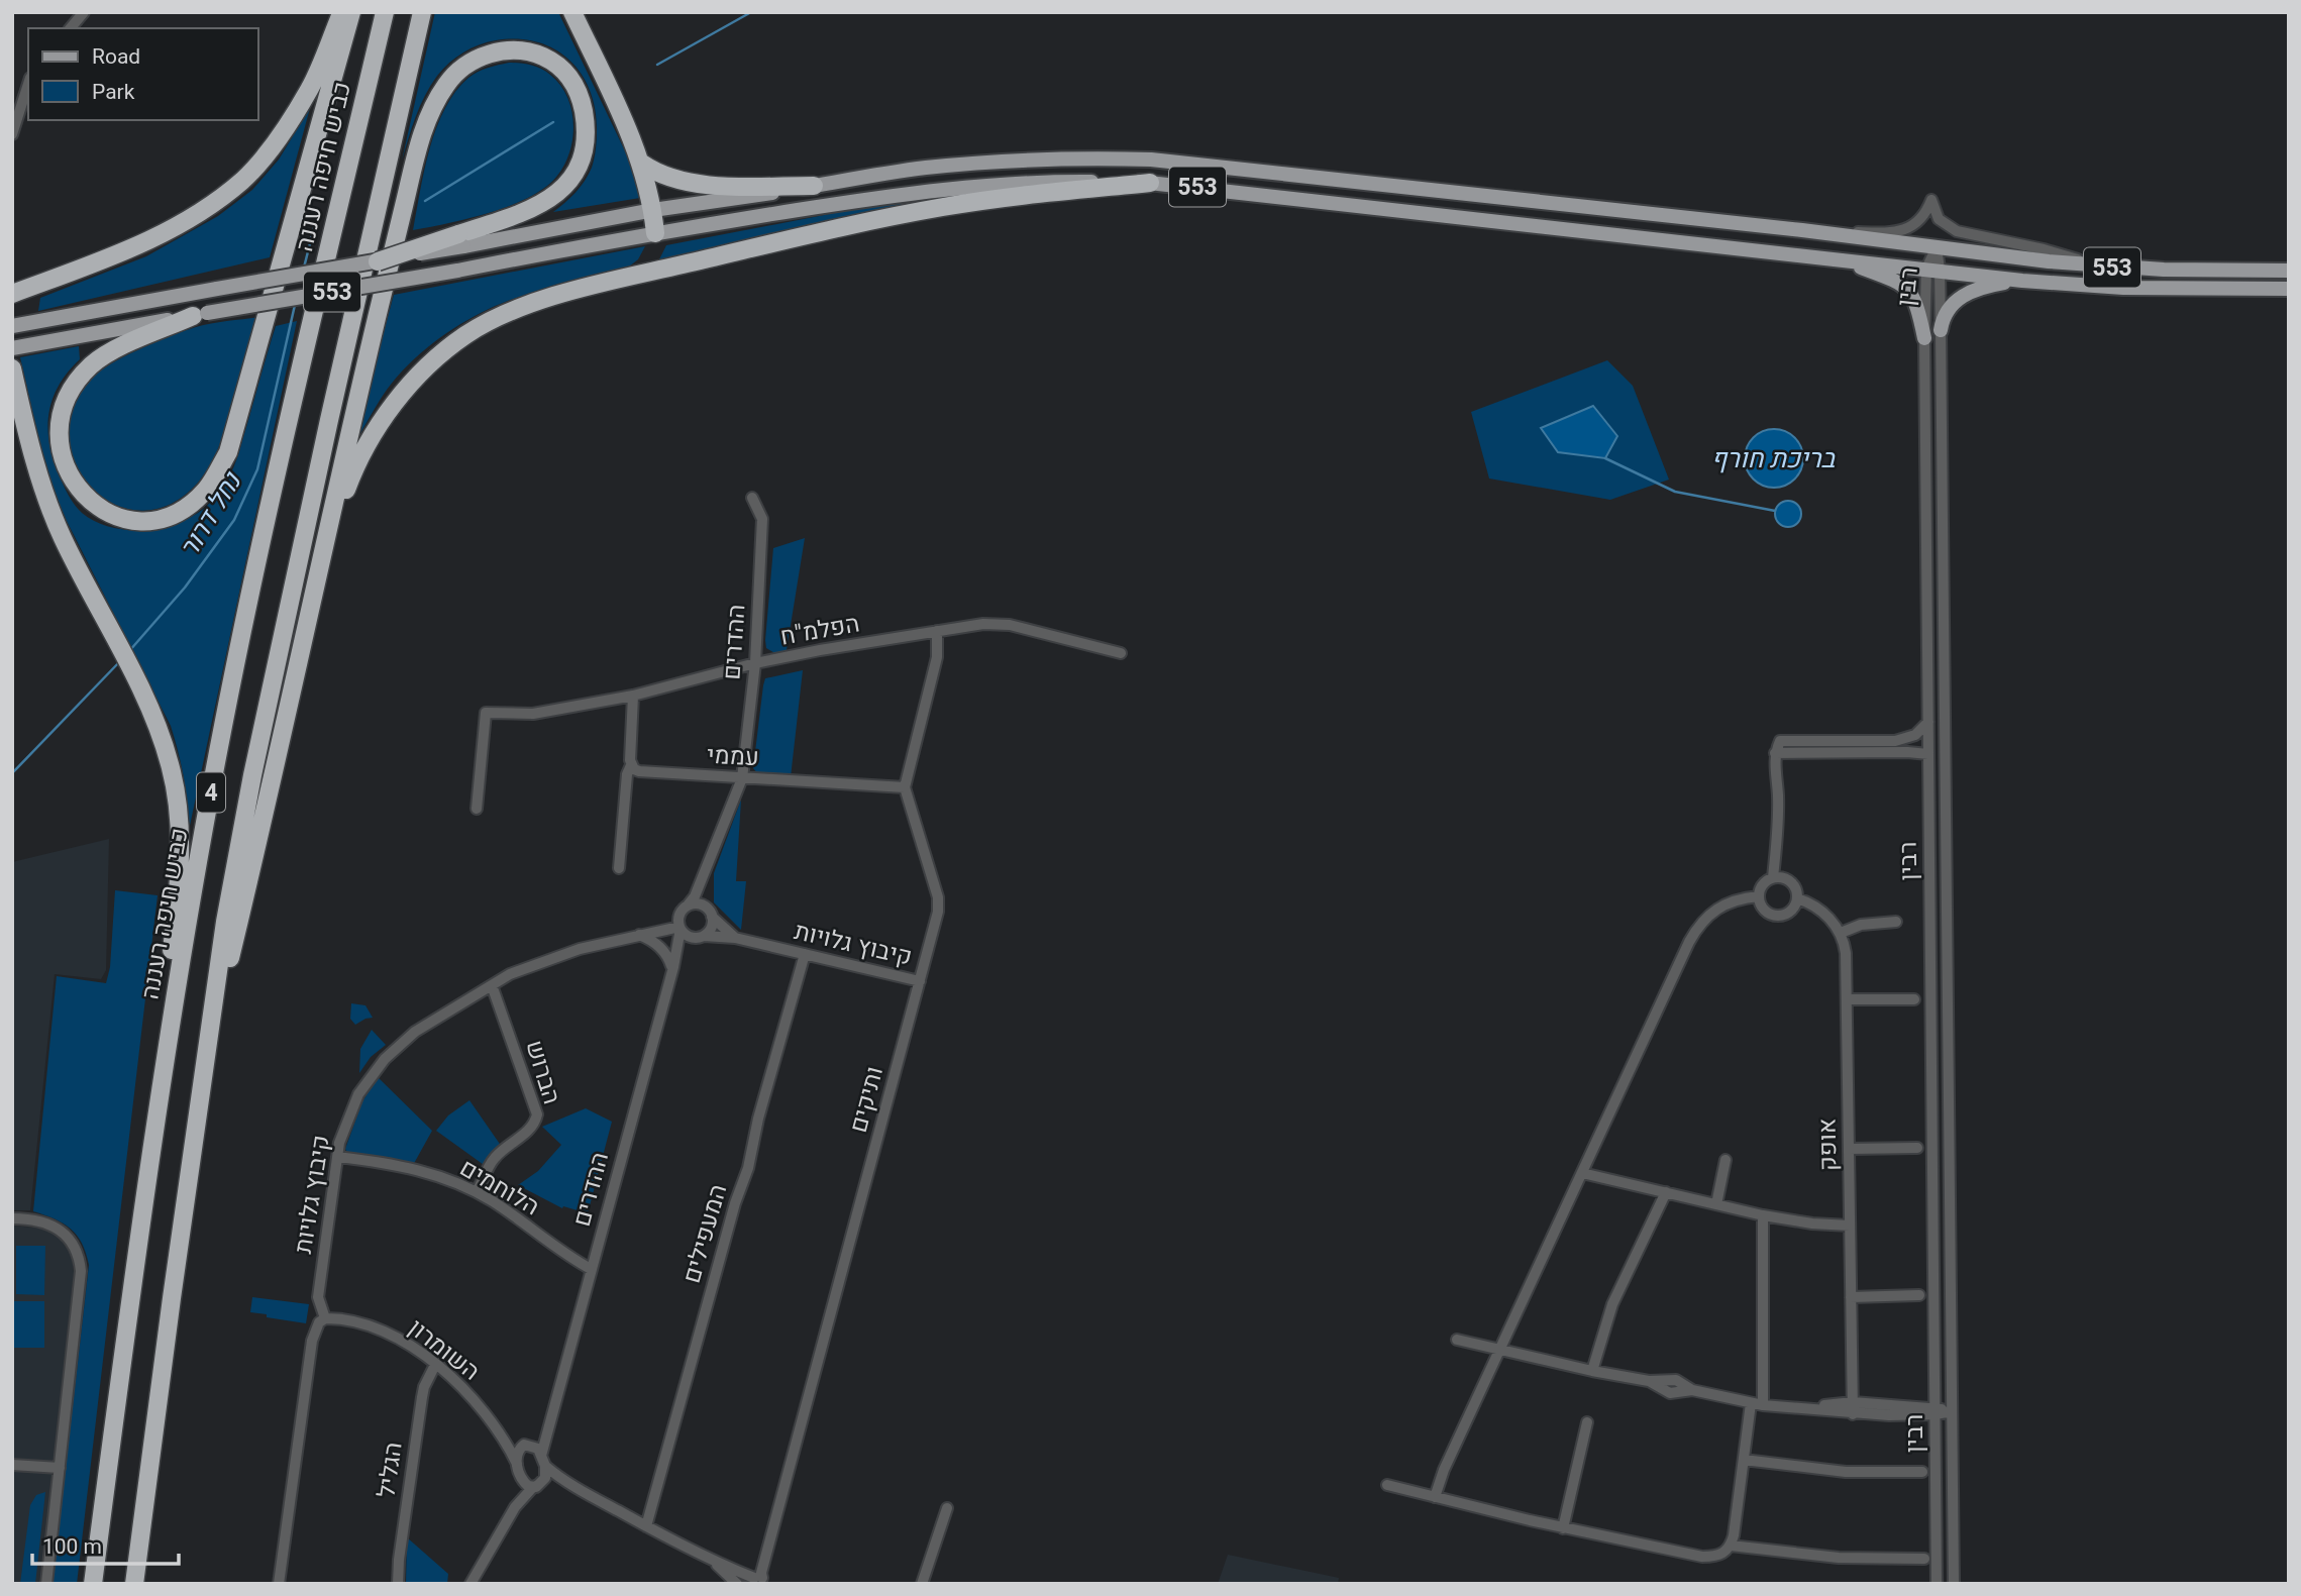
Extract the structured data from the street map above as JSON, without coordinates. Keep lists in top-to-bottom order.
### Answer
{
  "streets": {
    "highway": ["כביש חיפה רעננה", "4"],
    "main road": ["553"],
    "street": [
      "רבין",
      "הפלמ\"ח",
      "ההדרים",
      "עממי",
      "קיבוץ גלויות",
      "הברוש",
      "ותיקים",
      "אופק",
      "הלוחמים",
      "המעפילים",
      "השומרון",
      "הגליל"
    ]
  },
  "crossings": [
    ["553", "רבין"],
    ["הפלמ\"ח", "ההדרים"],
    ["ההדרים", "עממי"],
    ["ההדרים", "קיבוץ גלויות"],
    ["ההדרים", "הלוחמים"],
    ["ההדרים", "השומרון"],
    ["עממי", "ותיקים"],
    ["קיבוץ גלויות", "הברוש"],
    ["קיבוץ גלויות", "ותיקים"],
    ["קיבוץ גלויות", "הלוחמים"],
    ["קיבוץ גלויות", "המעפילים"],
    ["קיבוץ גלויות", "השומרון"],
    ["הברוש", "הלוחמים"],
    ["השומרון", "הגליל"]
  ],
  "water": ["בריכת חורף", "נחל דרור"],
  "legend": ["Road", "Park"],
  "scale_bar": "100 m"
}
